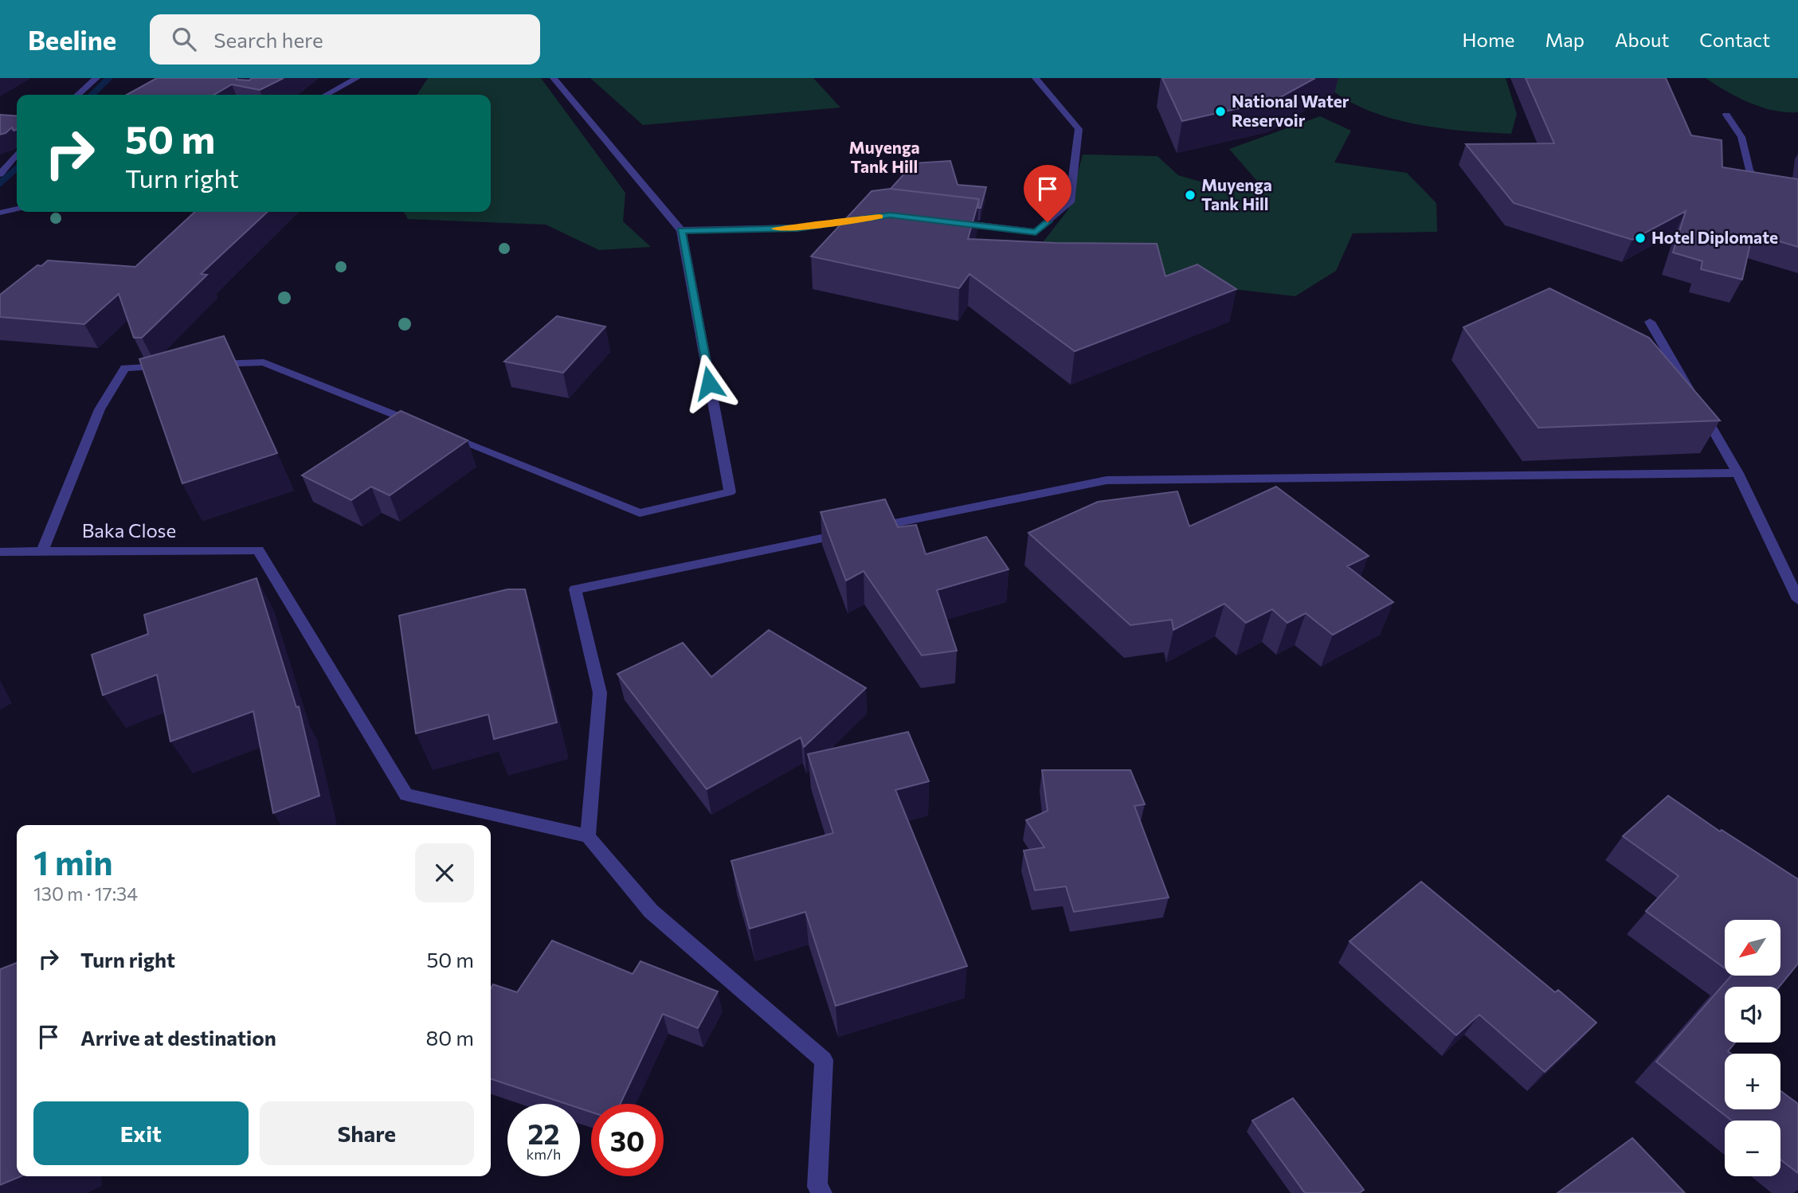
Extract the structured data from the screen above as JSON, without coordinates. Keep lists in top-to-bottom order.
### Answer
{
  "streets": {
    "street": ["Baka Close"]
  },
  "districts": ["Muyenga Tank Hill"],
  "places": ["National Water Reservoir", "Muyenga Tank Hill", "Hotel Diplomate"],
  "north": "bottom left",
  "page": {
    "header": "Beeline",
    "search": "Search here",
    "nav": [
      "Home",
      "Map",
      "About",
      "Contact"
    ],
    "turn": ["50 m", "Turn right"],
    "heading": ["1 min", "130 m · 17:34"],
    "map_buttons": ["+", "−"],
    "list": [
      {
        "name": "Turn right",
        "value": "50 m"
      },
      {
        "name": "Arrive at destination",
        "value": "80 m"
      }
    ],
    "buttons": ["Exit", "Share"],
    "speed": "22 km/h",
    "limit": "30"
  }
}
